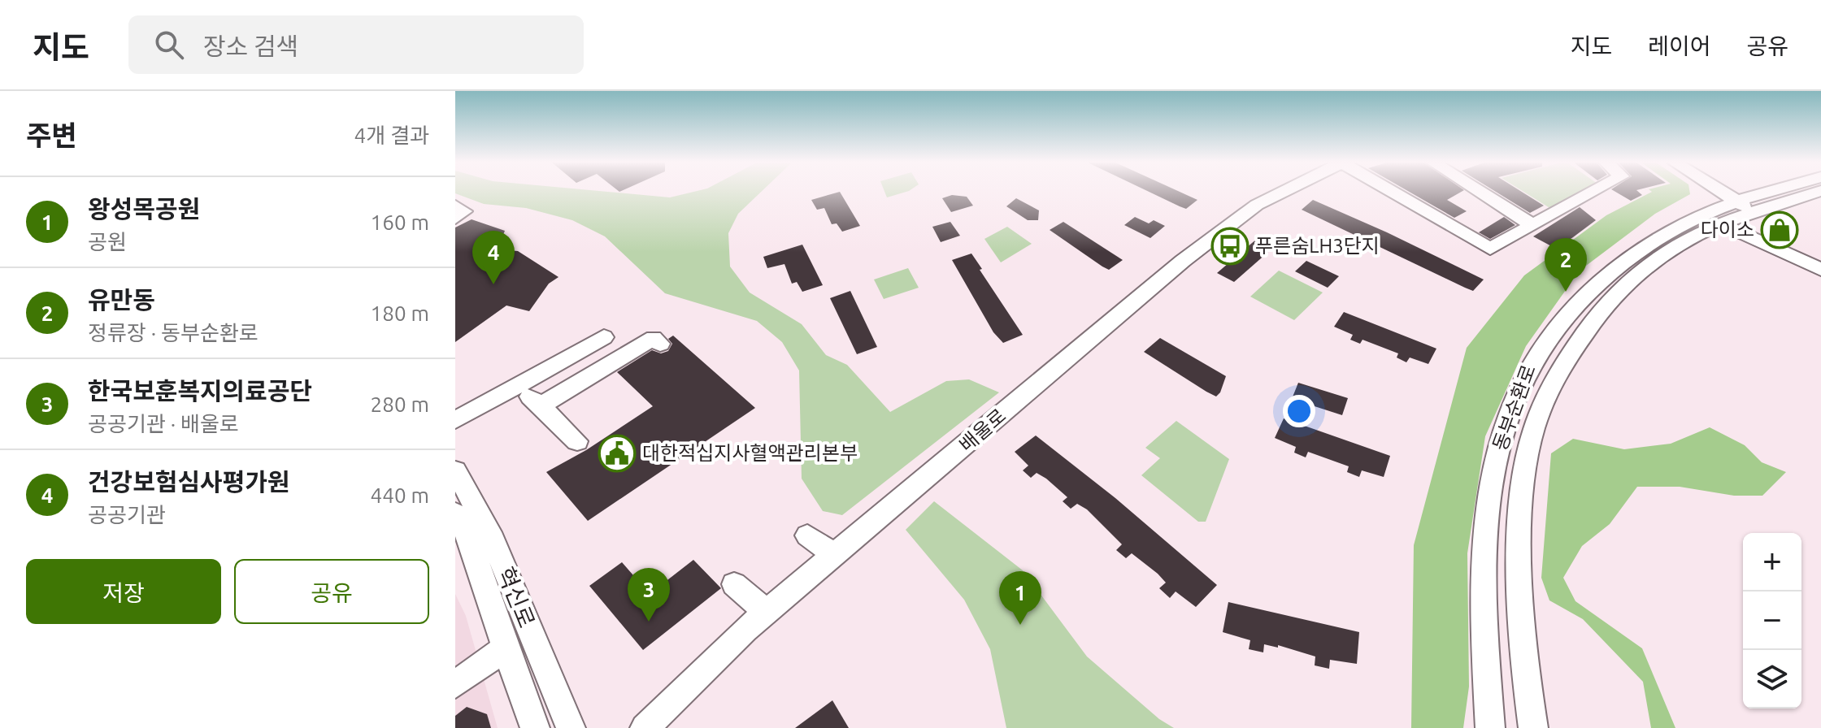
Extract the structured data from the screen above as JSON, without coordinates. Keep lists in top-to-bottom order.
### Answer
{
  "streets": {
    "street": ["동부순환로", "배울로", "혁신로"]
  },
  "places": {
    "shop": ["다이소"],
    "bus stop": ["푸른숨LH3단지"],
    "public building": ["대한적십지사혈액관리본부"]
  },
  "page": {
    "header": "지도",
    "search": "장소 검색",
    "nav": ["지도", "레이어", "공유"],
    "heading": ["주변", "4개 결과"],
    "list": [
      {
        "mark": "1",
        "name": "왕성목공원",
        "note": "공원",
        "value": "160 m"
      },
      {
        "mark": "2",
        "name": "유만동",
        "note": "정류장 · 동부순환로",
        "value": "180 m"
      },
      {
        "mark": "3",
        "name": "한국보훈복지의료공단",
        "note": "공공기관 · 배울로",
        "value": "280 m"
      },
      {
        "mark": "4",
        "name": "건강보험심사평가원",
        "note": "공공기관",
        "value": "440 m"
      }
    ],
    "pins": [
      "4",
      "2",
      "3",
      "1"
    ],
    "map_buttons": ["+", "−"],
    "buttons": ["저장", "공유"]
  }
}
